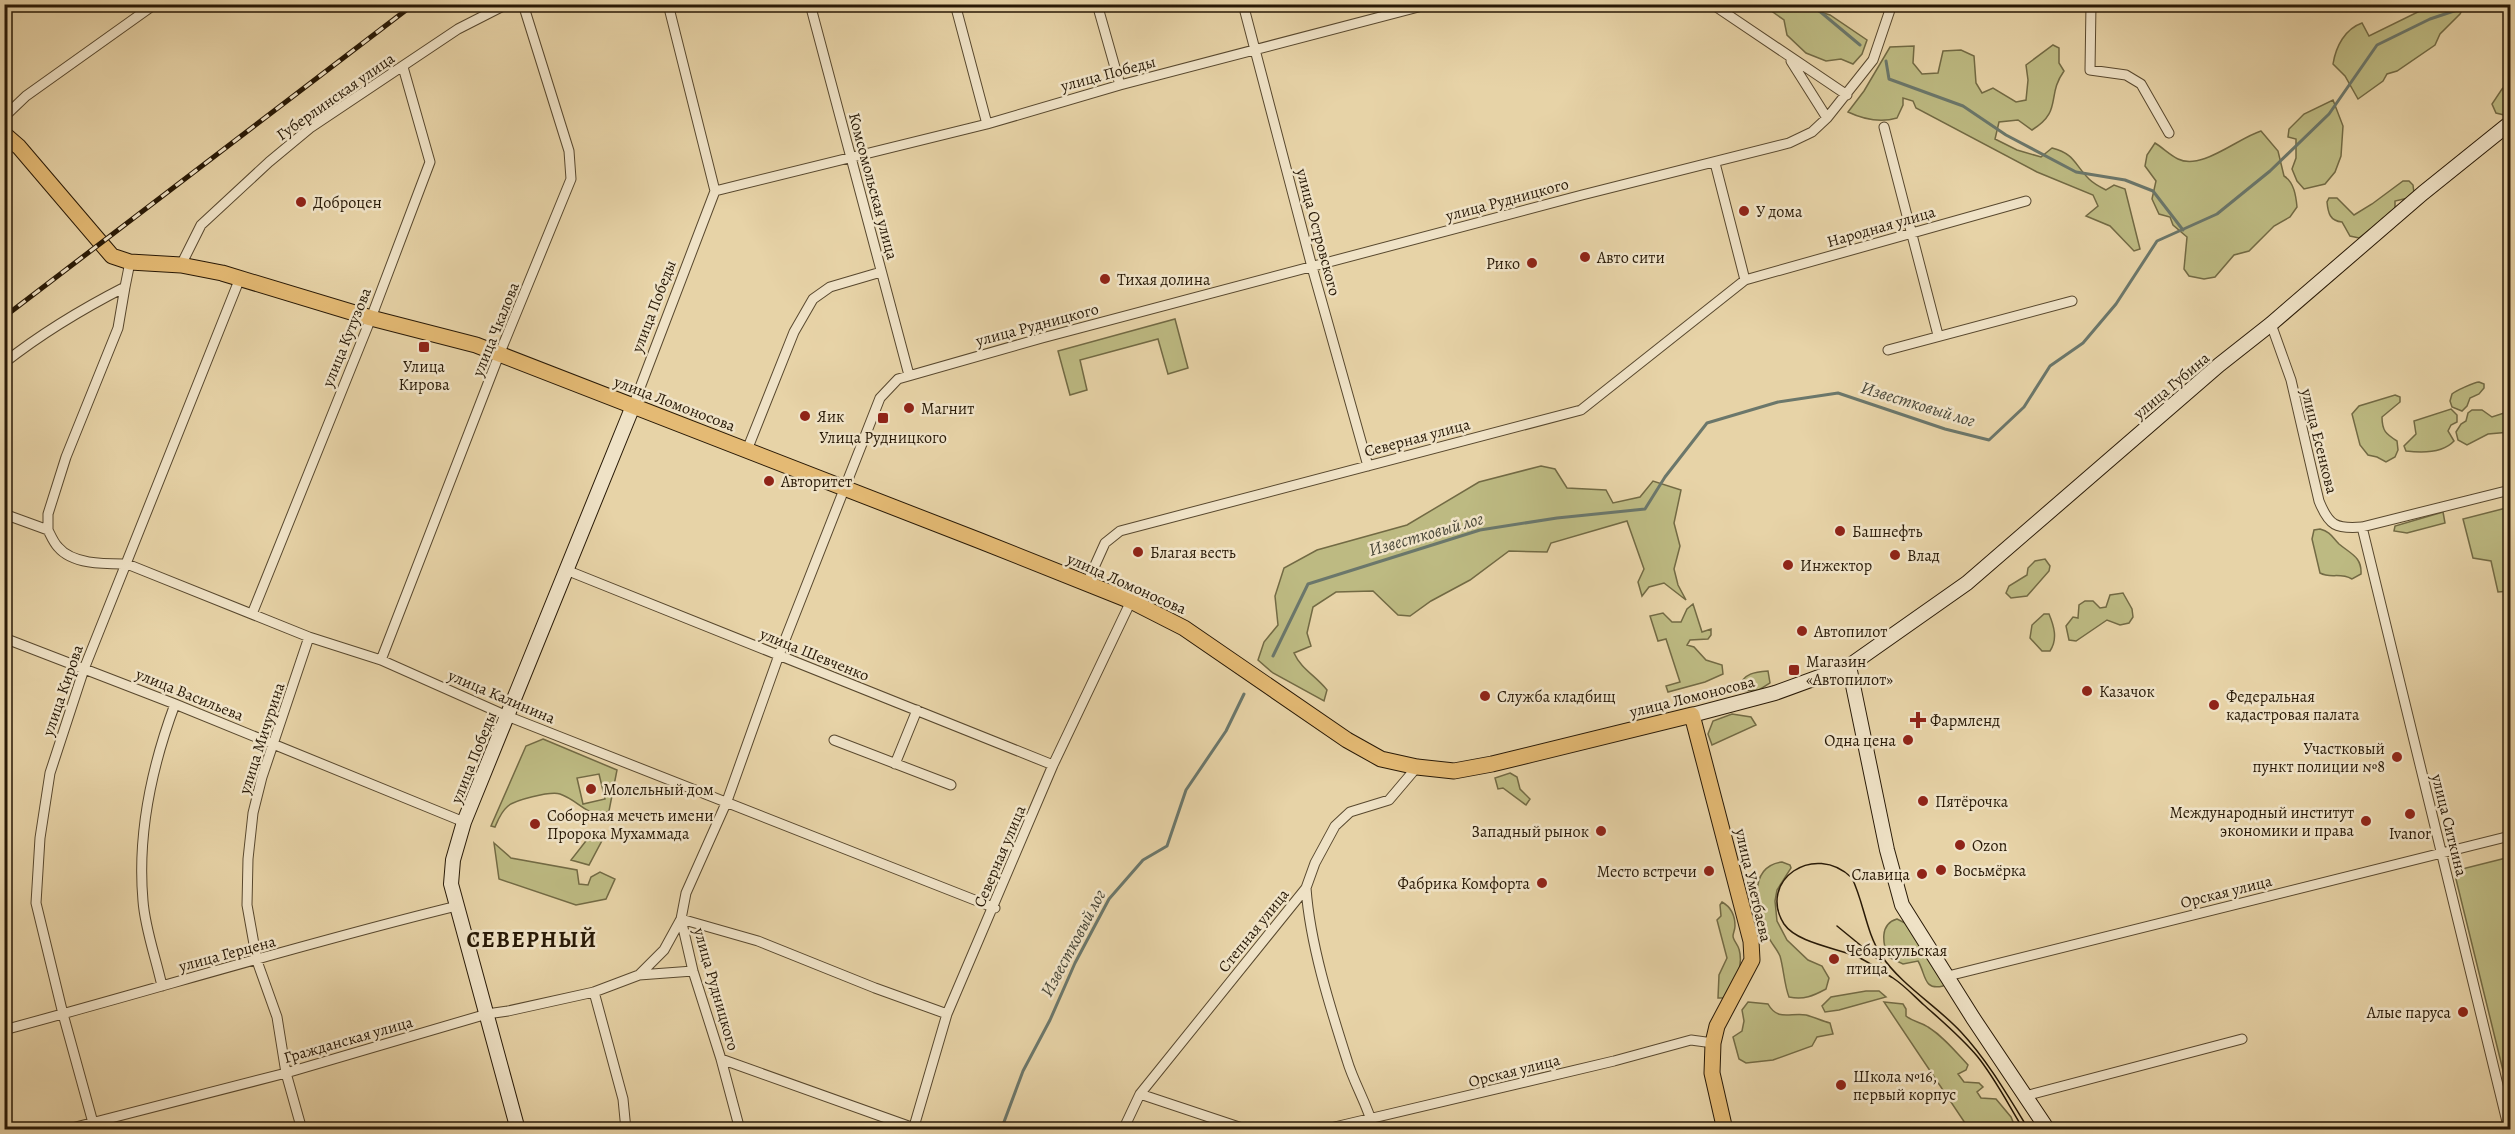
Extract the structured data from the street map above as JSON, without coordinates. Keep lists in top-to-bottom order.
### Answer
{
  "streets": {
    "main road": ["улица Ломоносова", "улица Уметбаева"],
    "street": [
      "улица Победы",
      "Губерлинская улица",
      "Комсомольская улица",
      "улица Рудницкого",
      "Народная улица",
      "улица Островского",
      "улица Чкалова",
      "улица Кутузова",
      "улица Губина",
      "Северная улица",
      "улица Есенкова",
      "улица Шевченко",
      "улица Кирова",
      "улица Васильева",
      "улица Калинина",
      "улица Мичурина",
      "улица Ситкина",
      "Орская улица",
      "Степная улица",
      "улица Герцена",
      "Гражданская улица"
    ]
  },
  "crossings": [
    ["улица Победы", "Комсомольская улица"],
    ["улица Победы", "улица Островского"],
    ["улица Победы", "улица Ломоносова"],
    ["улица Победы", "улица Шевченко"],
    ["улица Победы", "улица Васильева"],
    ["улица Победы", "улица Калинина"],
    ["улица Победы", "улица Герцена"],
    ["улица Победы", "Гражданская улица"],
    ["Губерлинская улица", "улица Кутузова"],
    ["Губерлинская улица", "улица Ломоносова"],
    ["Комсомольская улица", "улица Рудницкого"],
    ["улица Рудницкого", "улица Островского"],
    ["улица Рудницкого", "улица Ломоносова"],
    ["улица Рудницкого", "улица Шевченко"],
    ["улица Рудницкого", "улица Калинина"],
    ["улица Рудницкого", "Гражданская улица"],
    ["Народная улица", "Северная улица"],
    ["улица Островского", "Северная улица"],
    ["улица Чкалова", "улица Ломоносова"],
    ["улица Чкалова", "улица Калинина"],
    ["улица Кутузова", "улица Ломоносова"],
    ["улица Кутузова", "улица Калинина"],
    ["улица Губина", "улица Ломоносова"],
    ["улица Губина", "улица Есенкова"],
    ["улица Ломоносова", "Северная улица"],
    ["улица Ломоносова", "улица Кирова"],
    ["улица Ломоносова", "улица Уметбаева"],
    ["улица Ломоносова", "Степная улица"],
    ["Северная улица", "улица Шевченко"],
    ["Северная улица", "улица Калинина"],
    ["улица Есенкова", "улица Ситкина"],
    ["улица Кирова", "улица Васильева"],
    ["улица Кирова", "улица Калинина"],
    ["улица Кирова", "улица Герцена"],
    ["улица Кирова", "Гражданская улица"],
    ["улица Васильева", "улица Мичурина"],
    ["улица Калинина", "улица Мичурина"],
    ["улица Мичурина", "улица Герцена"],
    ["улица Мичурина", "Гражданская улица"],
    ["улица Ситкина", "Орская улица"],
    ["улица Уметбаева", "Орская улица"]
  ],
  "districts": ["СЕВЕРНЫЙ"],
  "water": ["Известковый лог"],
  "places": {
    "other": [
      "Доброцен",
      "У дома",
      "Авто сити",
      "Рико",
      "Тихая долина",
      "Магнит",
      "Яик",
      "Авторитет",
      "Башнефть",
      "Благая весть",
      "Влад",
      "Инжектор",
      "Автопилот",
      "Казачок",
      "Служба кладбищ",
      "Федеральная кадастровая палата",
      "Одна цена",
      "Участковый пункт полиции №8",
      "Молельный дом",
      "Пятёрочка",
      "Ivanor",
      "Международный институт экономики и права",
      "Соборная мечеть имени Пророка Мухаммада",
      "Западный рынок",
      "Ozon",
      "Восьмёрка",
      "Место встречи",
      "Славица",
      "Фабрика Комфорта",
      "Чебаркульская птица",
      "Алые паруса",
      "Школа №16, первый корпус"
    ],
    "transit": ["Улица Кирова", "Улица Рудницкого", "Магазин «Автопилот»"],
    "health": ["Фармленд"]
  }
}
